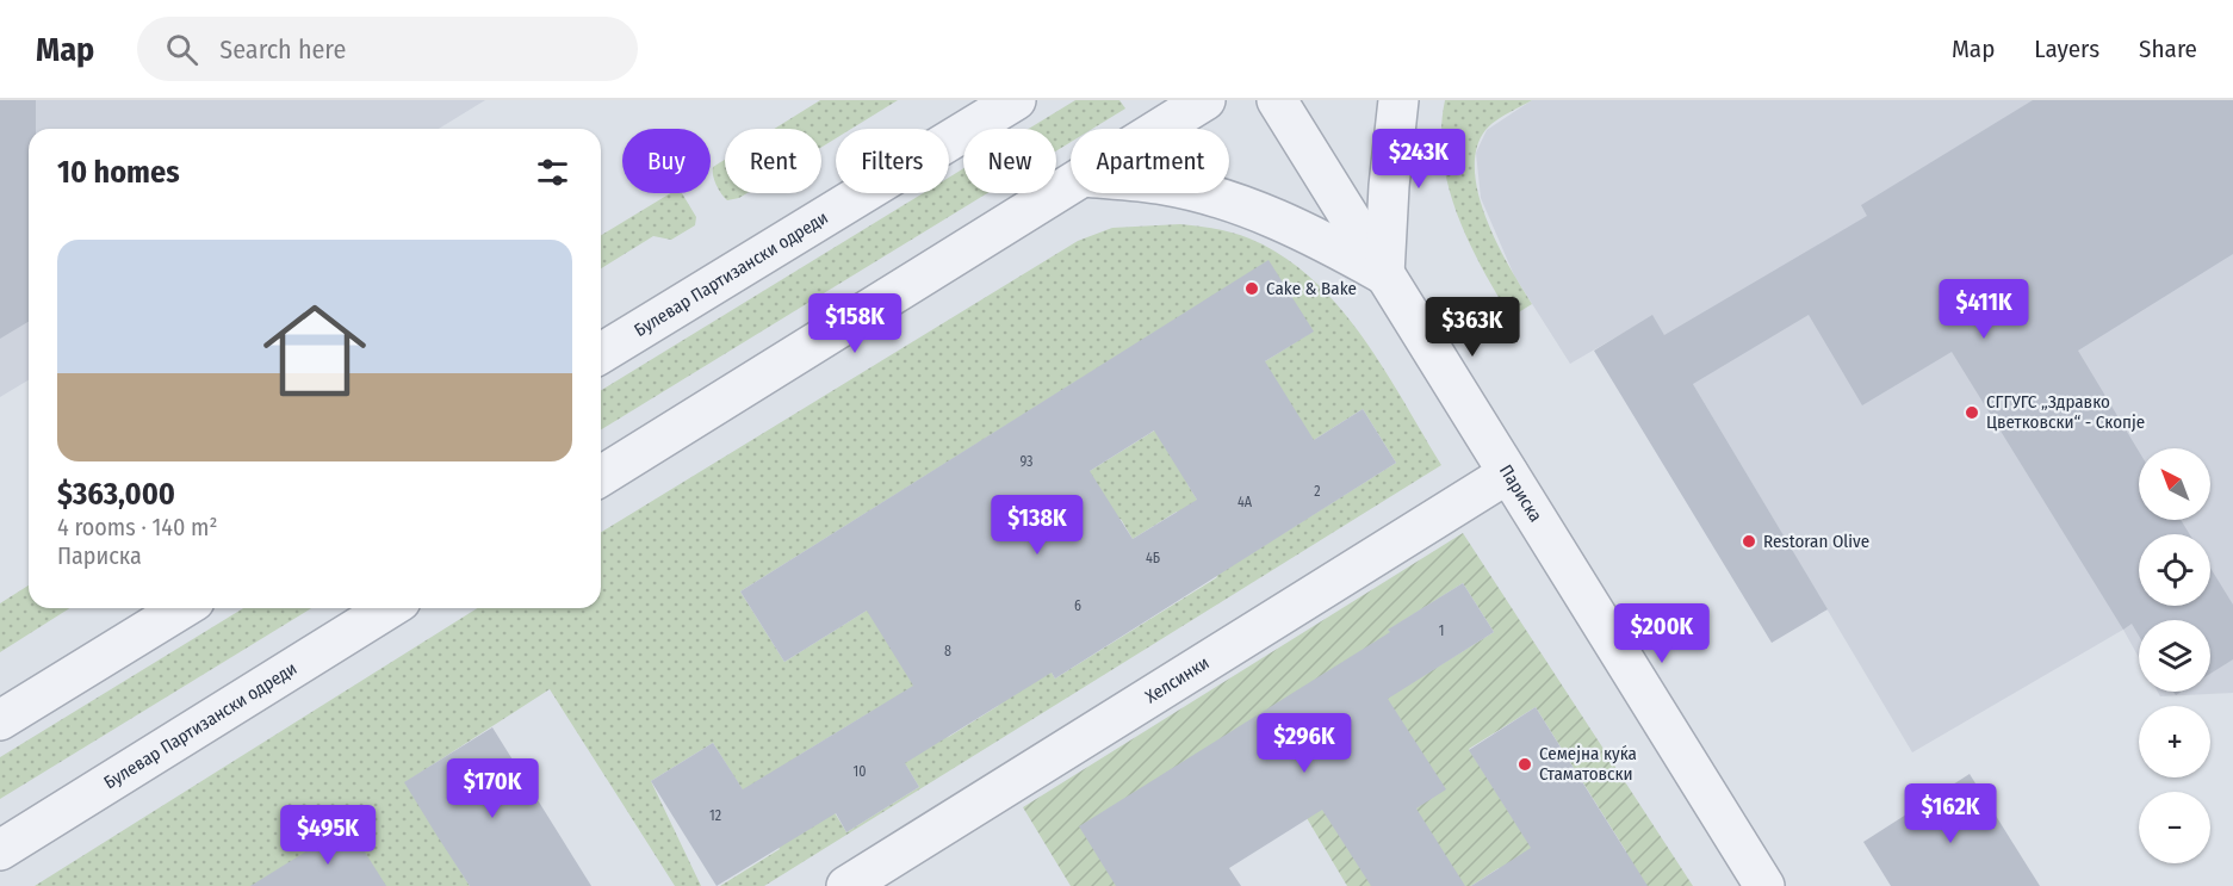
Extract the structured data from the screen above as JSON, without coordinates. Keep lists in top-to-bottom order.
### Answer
{
  "streets": {
    "street": ["Булевар Партизански одреди", "Париска", "Хелсинки"]
  },
  "crossings": [
    ["Париска", "Хелсинки"]
  ],
  "places": [
    "Cake & Bake",
    "СГГУГС „Здравко Цветковски“ - Скопје",
    "Restoran Olive",
    "Семејна куќа Стаматовски"
  ],
  "house_numbers": [
    "93",
    "2",
    "4А",
    "4Б",
    "6",
    "1",
    "8",
    "10",
    "12"
  ],
  "north": "top left",
  "page": {
    "header": "Map",
    "search": "Search here",
    "nav": ["Map", "Layers", "Share"],
    "price": [
      "$243K",
      "$411K",
      "$158K",
      "$363K",
      "$138K",
      "$200K",
      "$296K",
      "$170K",
      "$162K",
      "$495K"
    ],
    "chip": [
      "Buy",
      "Rent",
      "Filters",
      "New",
      "Apartment"
    ],
    "heading": "10 homes",
    "list": [
      {
        "name": "$363,000",
        "note": "4 rooms · 140 m² · Париска"
      }
    ],
    "map_buttons": ["+", "−"]
  }
}
